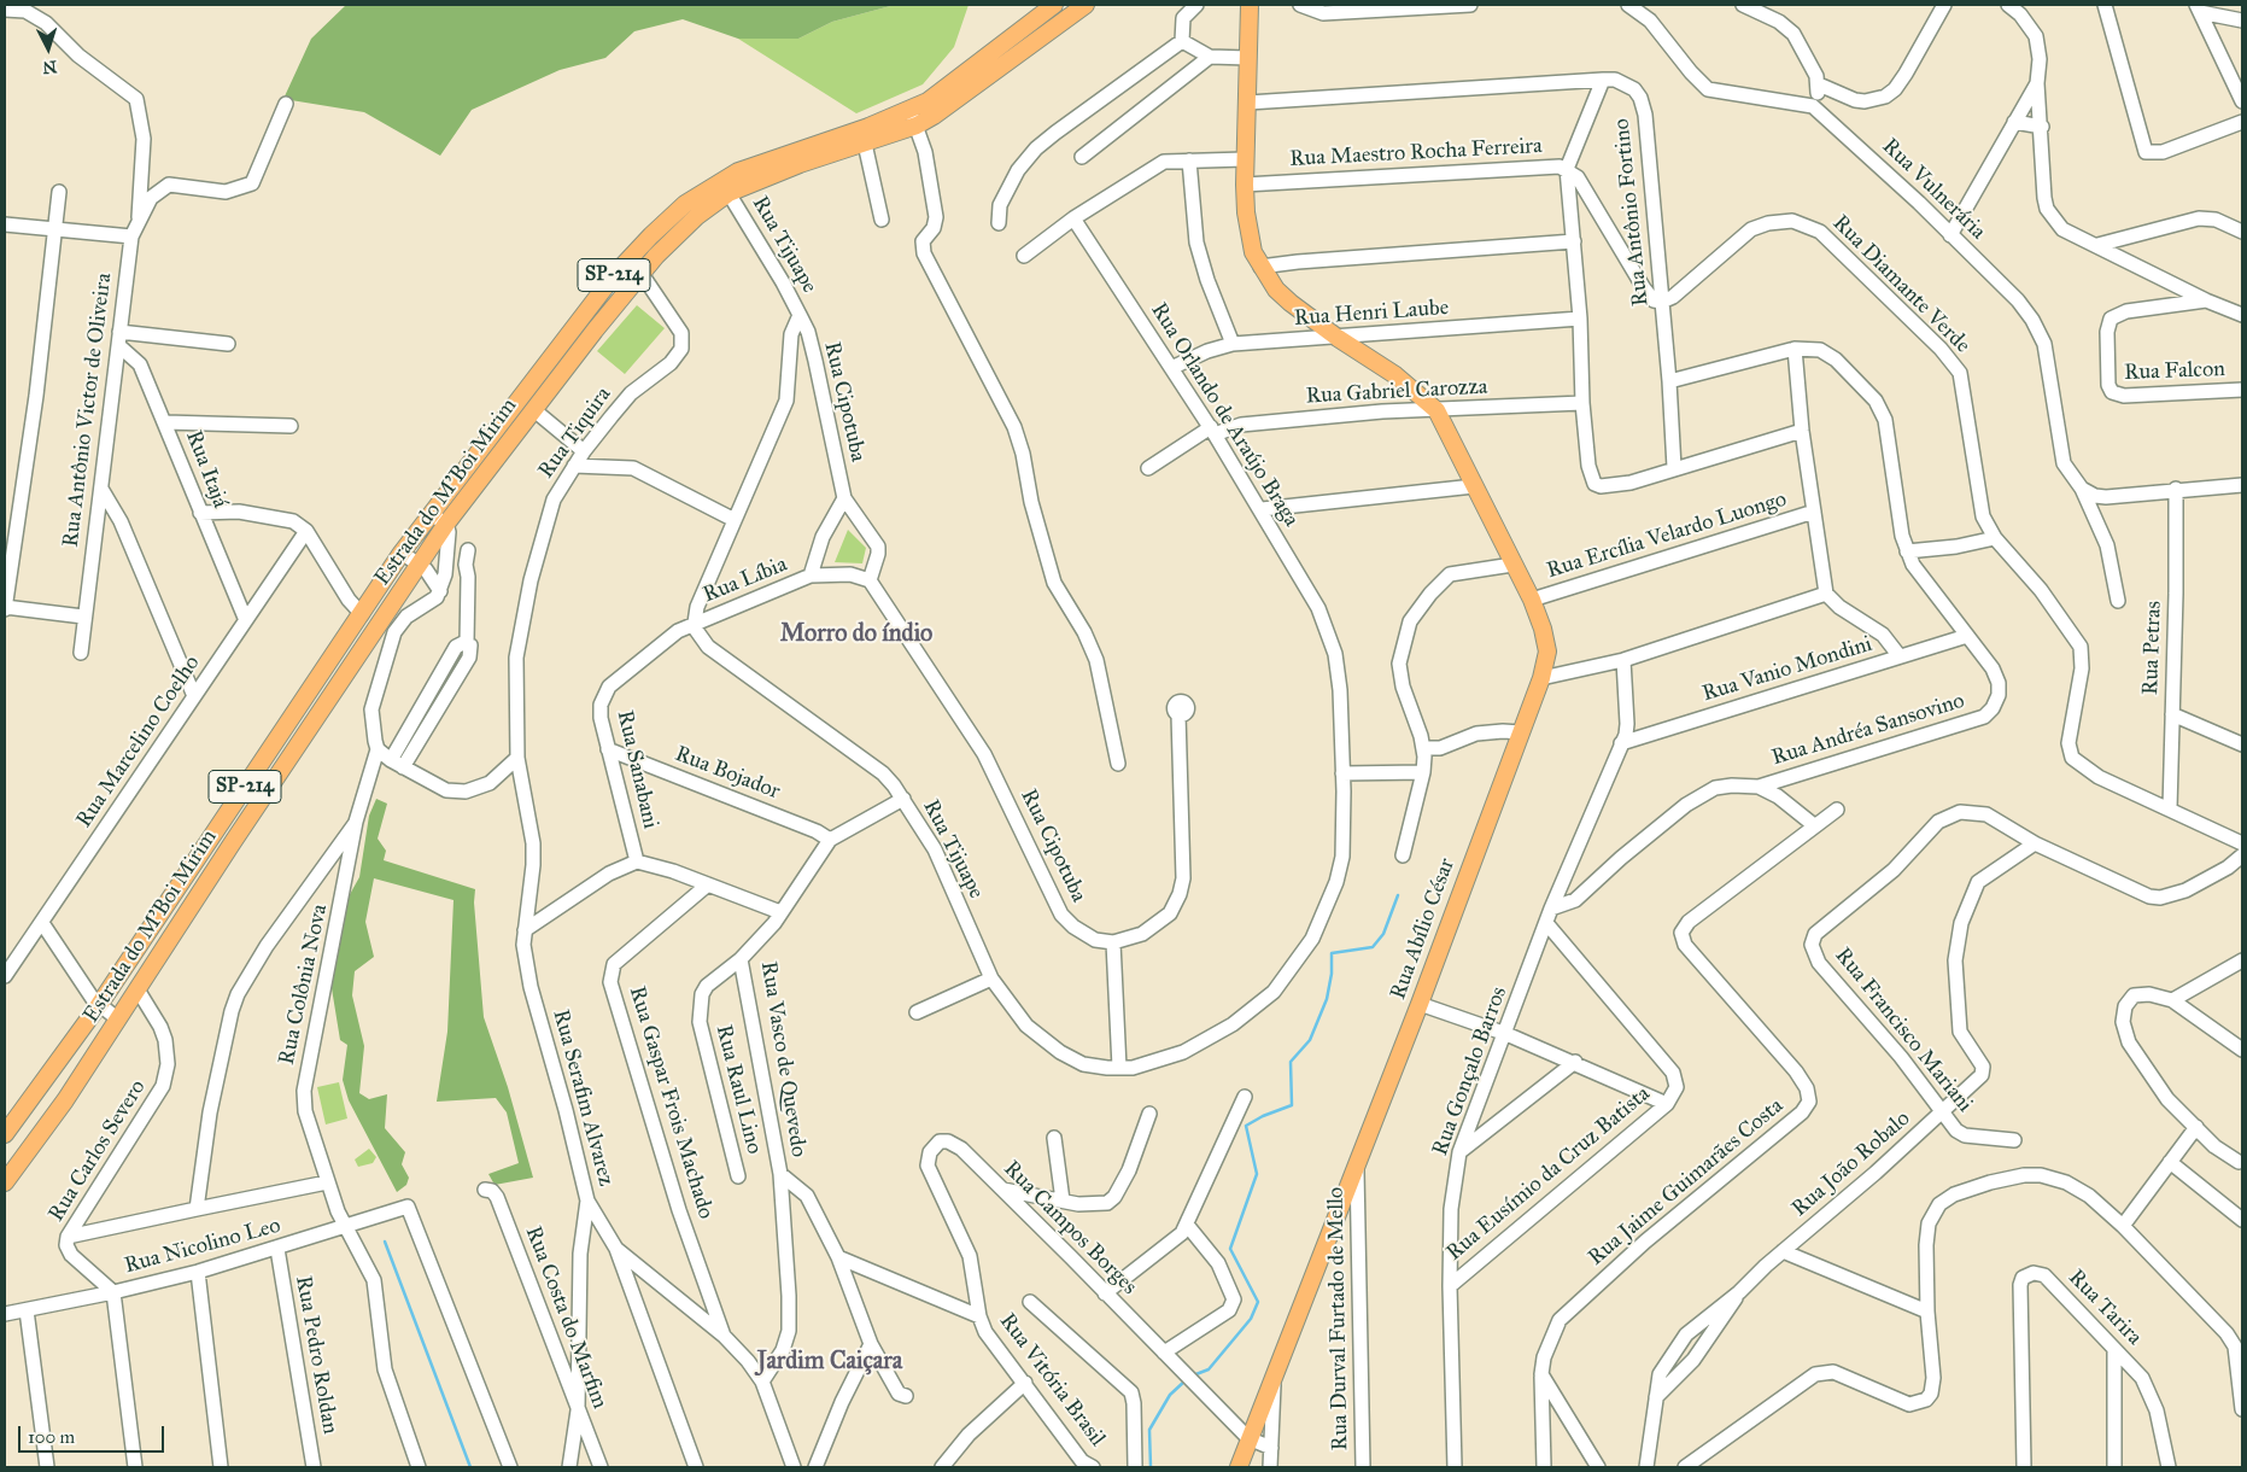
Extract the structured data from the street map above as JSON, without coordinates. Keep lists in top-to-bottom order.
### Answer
{
  "streets": {
    "main road": ["SP-214", "Estrada do M'Boi Mirim", "Rua Abílio César"],
    "street": [
      "Rua Maestro Rocha Ferreira",
      "Rua Vulnerária",
      "Rua Antônio Fortino",
      "Rua Tijuape",
      "Rua Diamante Verde",
      "Rua Henri Laube",
      "Rua Falcon",
      "Rua Gabriel Carozza",
      "Rua Cipotuba",
      "Rua Antônio Victor de Oliveira",
      "Rua Orlando de Araújo Braga",
      "Rua Tiquira",
      "Rua Itajá",
      "Rua Ercília Velardo Luongo",
      "Rua Líbia",
      "Rua Petras",
      "Rua Vanio Mondini",
      "Rua Andréa Sansovino",
      "Rua Marcelino Coelho",
      "Rua Sanabani",
      "Rua Bojador",
      "Rua Colônia Nova",
      "Rua Francisco Mariani",
      "Rua Vasco de Quevedo",
      "Rua Gonçalo Barros",
      "Rua Raul Lino",
      "Rua Serafim Alvarez",
      "Rua Gaspar Frois Machado",
      "Rua Carlos Severo",
      "Rua João Robalo",
      "Rua Eusímio da Cruz Batista",
      "Rua Jaime Guimarães Costa",
      "Rua Campos Borges",
      "Rua Nicolino Leo",
      "Rua Tarira",
      "Rua Costa do Marfim",
      "Rua Durval Furtado de Mello",
      "Rua Pedro Roldan",
      "Rua Vitória Brasil"
    ]
  },
  "crossings": [
    ["Rua Maestro Rocha Ferreira", "Rua Antônio Fortino"],
    ["Rua Maestro Rocha Ferreira", "Rua Diamante Verde"],
    ["Rua Maestro Rocha Ferreira", "Rua Abílio César"],
    ["Rua Antônio Fortino", "Rua Diamante Verde"],
    ["Rua Antônio Fortino", "Rua Andréa Sansovino"],
    ["Rua Antônio Fortino", "Rua Abílio César"],
    ["Rua Tijuape", "Rua Cipotuba"],
    ["Rua Tijuape", "Rua Orlando de Araújo Braga"],
    ["Rua Tijuape", "Estrada do M'Boi Mirim"],
    ["Rua Tijuape", "Rua Líbia"],
    ["Rua Tijuape", "Rua Sanabani"],
    ["Rua Tijuape", "Rua Vasco de Quevedo"],
    ["Rua Diamante Verde", "Rua Petras"],
    ["Rua Henri Laube", "Rua Orlando de Araújo Braga"],
    ["Rua Henri Laube", "Rua Abílio César"],
    ["Rua Gabriel Carozza", "Rua Orlando de Araújo Braga"],
    ["Rua Gabriel Carozza", "Rua Abílio César"],
    ["Rua Antônio Victor de Oliveira", "Rua Itajá"],
    ["Rua Tiquira", "Estrada do M'Boi Mirim"],
    ["Rua Tiquira", "Rua Serafim Alvarez"],
    ["Rua Itajá", "Rua Marcelino Coelho"],
    ["Estrada do M'Boi Mirim", "Rua Carlos Severo"],
    ["Rua Ercília Velardo Luongo", "Rua Abílio César"],
    ["Rua Líbia", "Rua Sanabani"],
    ["Rua Vanio Mondini", "Rua Andréa Sansovino"],
    ["Rua Vanio Mondini", "Rua Gonçalo Barros"],
    ["Rua Sanabani", "Rua Bojador"],
    ["Rua Bojador", "Rua Vasco de Quevedo"],
    ["Rua Abílio César", "Rua Campos Borges"],
    ["Rua Abílio César", "Rua Durval Furtado de Mello"],
    ["Rua Colônia Nova", "Rua Nicolino Leo"],
    ["Rua Francisco Mariani", "Rua João Robalo"],
    ["Rua Vasco de Quevedo", "Rua Raul Lino"],
    ["Rua Gonçalo Barros", "Rua Eusímio da Cruz Batista"],
    ["Rua Carlos Severo", "Rua Nicolino Leo"],
    ["Rua Campos Borges", "Rua Vitória Brasil"],
    ["Rua Nicolino Leo", "Rua Pedro Roldan"]
  ],
  "districts": ["Morro do índio", "Jardim Caiçara"],
  "scale_bar": "100 m",
  "north": "bottom"
}
